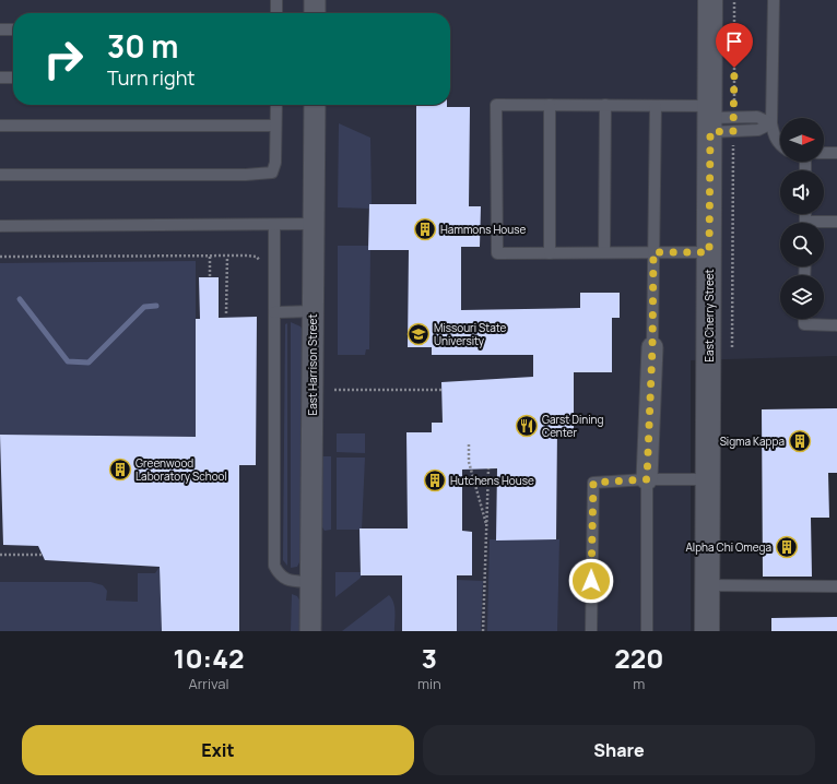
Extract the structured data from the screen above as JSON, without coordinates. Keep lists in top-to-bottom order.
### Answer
{
  "streets": {
    "street": ["East Cherry Street", "East Harrison Street"]
  },
  "places": {
    "building": [
      "Hammons House",
      "Sigma Kappa",
      "Greenwood Laboratory School",
      "Hutchens House",
      "Alpha Chi Omega"
    ],
    "school or university": ["Missouri State University"],
    "restaurant": ["Garst Dining Center"]
  },
  "north": "right",
  "page": {
    "turn": ["30 m", "Turn right"],
    "eta": [
      "10:42",
      "Arrival",
      "3",
      "min",
      "220",
      "m"
    ],
    "buttons": ["Exit", "Share"]
  }
}
